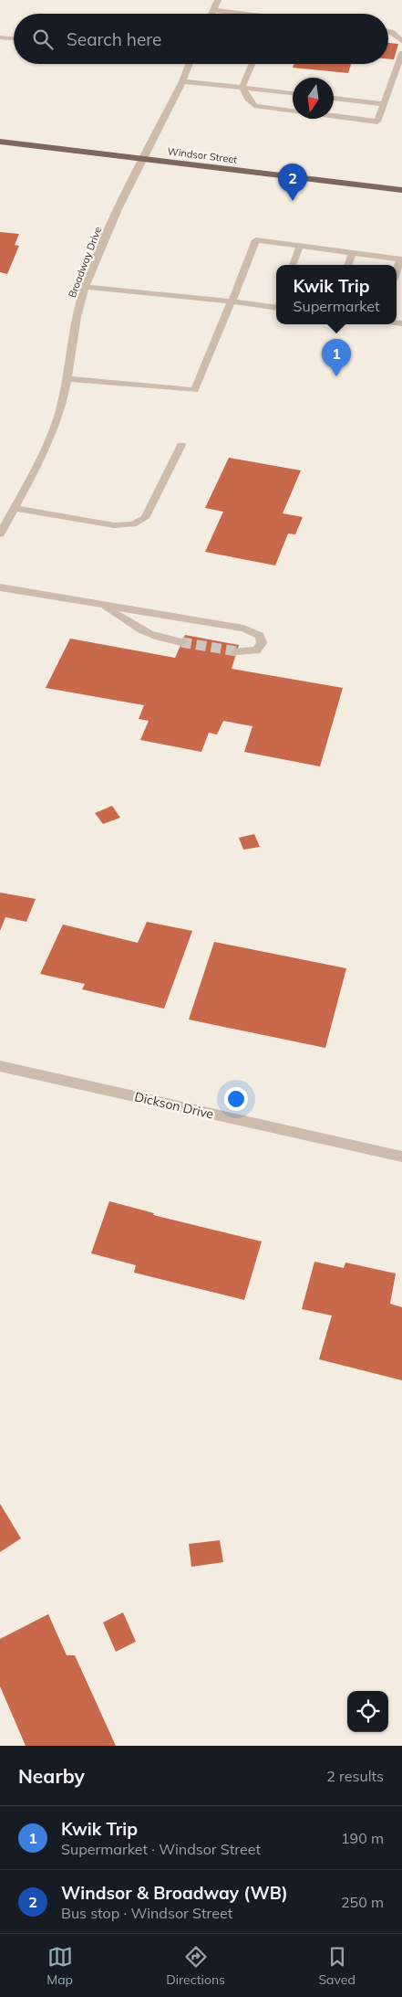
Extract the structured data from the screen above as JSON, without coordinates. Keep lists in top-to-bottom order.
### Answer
{
  "streets": {
    "main road": ["Windsor Street"],
    "street": ["Broadway Drive", "Dickson Drive"]
  },
  "crossings": [
    ["Windsor Street", "Broadway Drive"]
  ],
  "north": "bottom",
  "page": {
    "search": "Search here",
    "pins": ["2", "1"],
    "popup": ["Kwik Trip", "Supermarket"],
    "heading": ["Nearby", "2 results"],
    "list": [
      {
        "mark": "1",
        "name": "Kwik Trip",
        "note": "Supermarket · Windsor Street",
        "value": "190 m"
      },
      {
        "mark": "2",
        "name": "Windsor & Broadway (WB)",
        "note": "Bus stop · Windsor Street",
        "value": "250 m"
      }
    ],
    "nav": ["Map", "Directions", "Saved"]
  }
}
